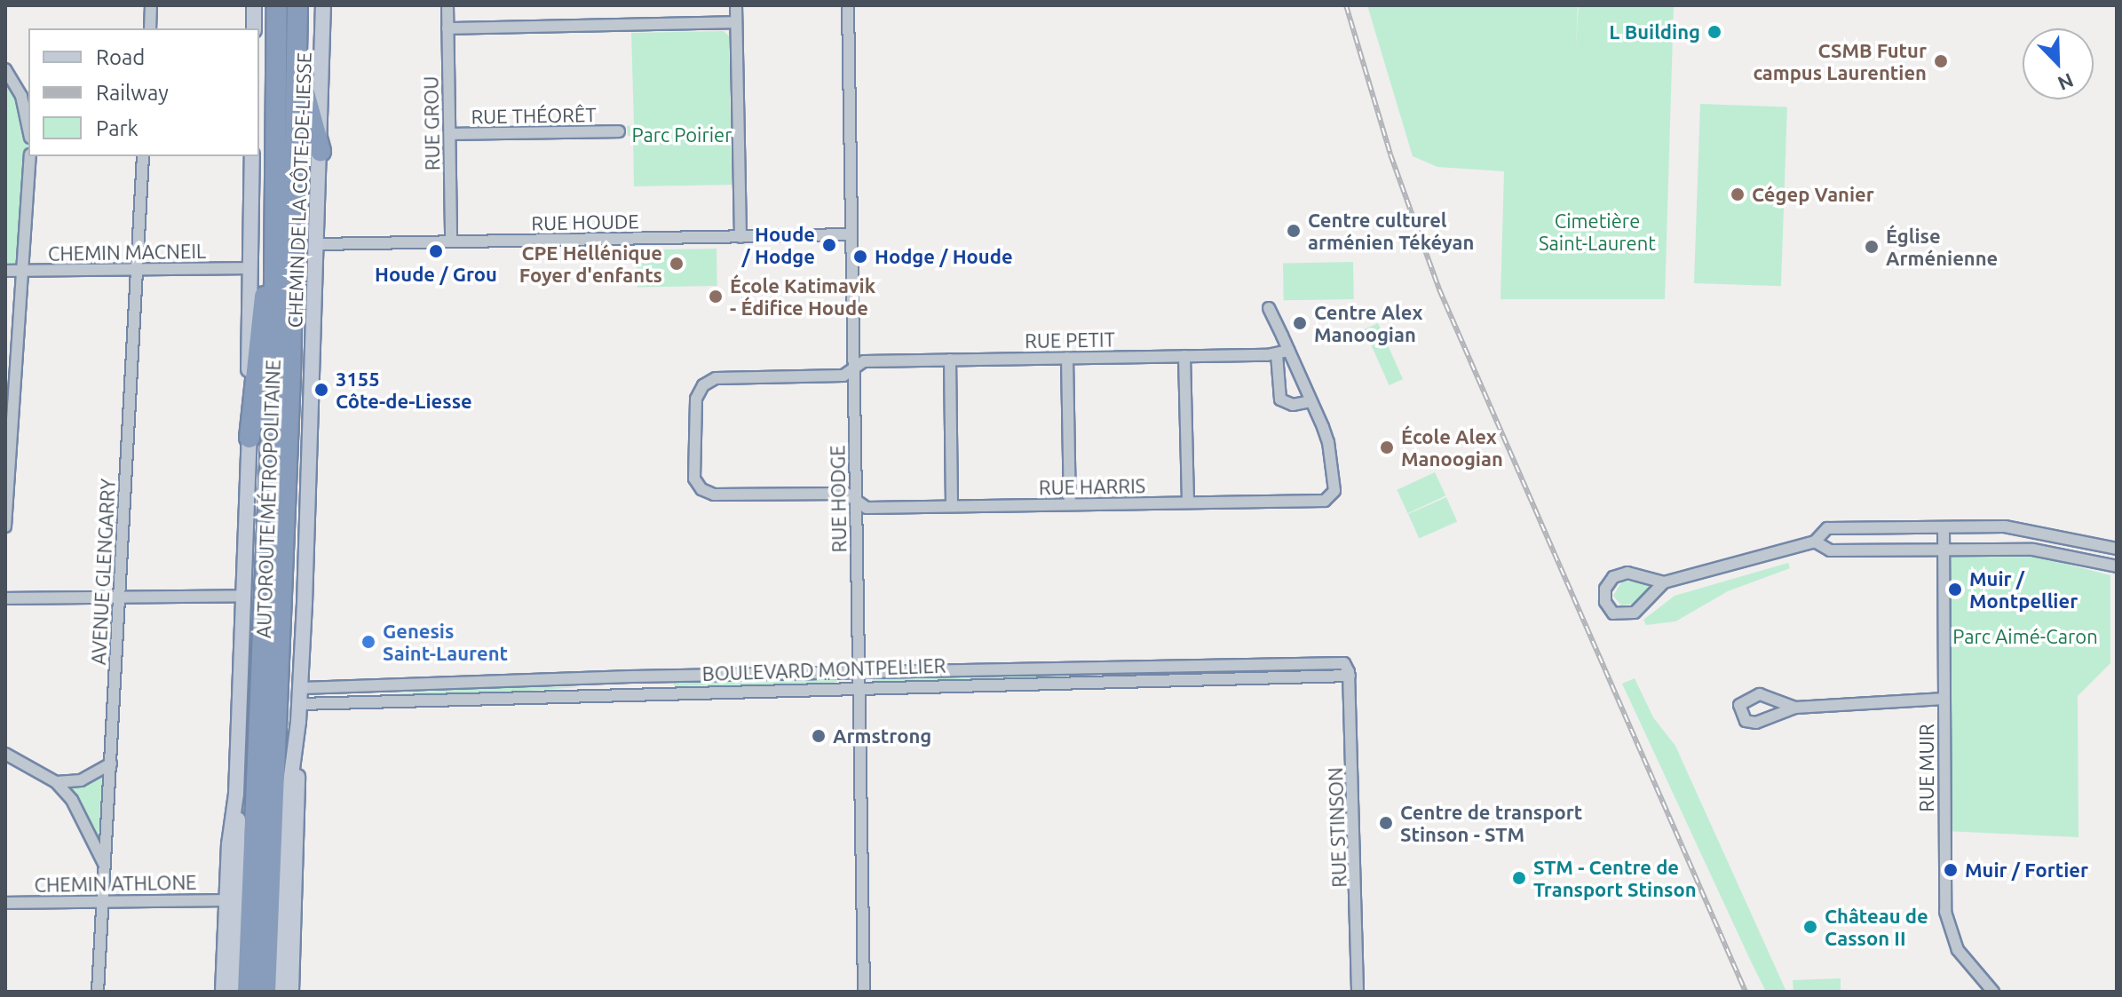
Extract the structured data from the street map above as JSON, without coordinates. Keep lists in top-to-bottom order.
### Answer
{
  "streets": {
    "highway": ["AUTOROUTE MÉTROPOLITAINE"],
    "main road": ["CHEMIN DE LA CÔTE-DE-LIESSE"],
    "street": [
      "RUE THÉORÊT",
      "RUE GROU",
      "RUE HOUDE",
      "CHEMIN MACNEIL",
      "RUE PETIT",
      "RUE HARRIS",
      "RUE HODGE",
      "AVENUE GLENGARRY",
      "BOULEVARD MONTPELLIER",
      "RUE MUIR",
      "RUE STINSON",
      "CHEMIN ATHLONE"
    ]
  },
  "crossings": [
    ["RUE THÉORÊT", "RUE GROU"],
    ["RUE GROU", "RUE HOUDE"],
    ["CHEMIN DE LA CÔTE-DE-LIESSE", "RUE HOUDE"],
    ["CHEMIN DE LA CÔTE-DE-LIESSE", "BOULEVARD MONTPELLIER"],
    ["RUE HOUDE", "RUE HODGE"],
    ["CHEMIN MACNEIL", "AVENUE GLENGARRY"],
    ["RUE PETIT", "RUE HARRIS"],
    ["RUE PETIT", "RUE HODGE"],
    ["RUE HARRIS", "RUE HODGE"],
    ["RUE HODGE", "BOULEVARD MONTPELLIER"],
    ["AVENUE GLENGARRY", "CHEMIN ATHLONE"],
    ["BOULEVARD MONTPELLIER", "RUE STINSON"]
  ],
  "parks": ["Parc Poirier", "Cimetière Saint-Laurent", "Parc Aimé-Caron"],
  "places": [
    "L Building",
    "CSMB Futur campus Laurentien",
    "Cégep Vanier",
    "Centre culturel arménien Tékéyan",
    "Houde / Hodge",
    "Église Arménienne",
    "Houde / Grou",
    "Hodge / Houde",
    "CPE Hellénique Foyer d'enfants",
    "École Katimavik - Édifice Houde",
    "Centre Alex Manoogian",
    "3155 Côte-de-Liesse",
    "École Alex Manoogian",
    "Muir / Montpellier",
    "Genesis Saint-Laurent",
    "Armstrong",
    "Centre de transport Stinson - STM",
    "Muir / Fortier",
    "STM - Centre de Transport Stinson",
    "Château de Casson II"
  ],
  "legend": ["Road", "Railway", "Park"],
  "north": "bottom right"
}
